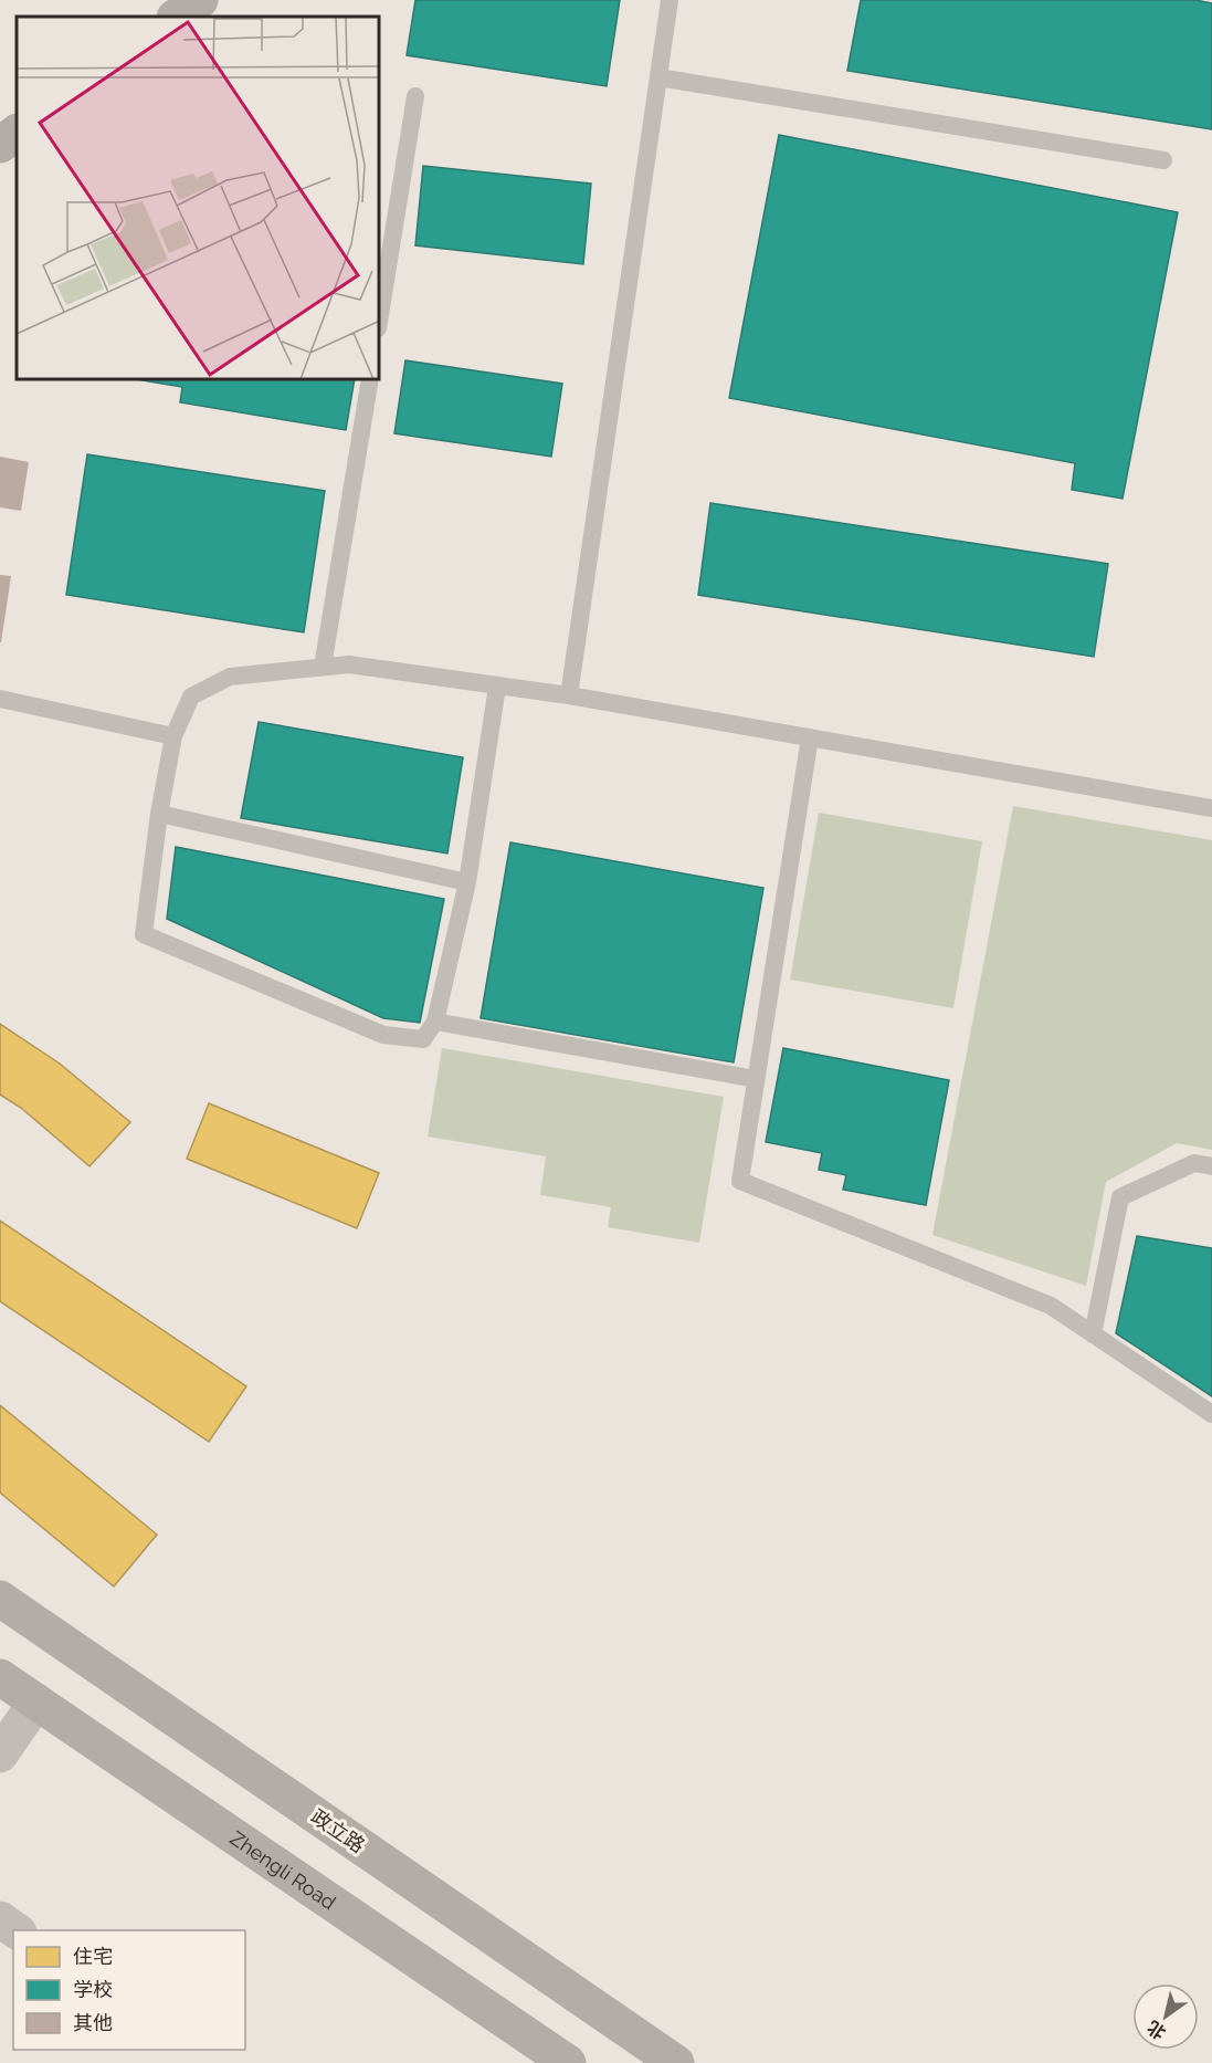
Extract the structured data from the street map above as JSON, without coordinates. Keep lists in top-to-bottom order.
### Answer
{
  "streets": {
    "main road": ["政立路", "Zhengli Road"]
  },
  "legend": ["住宅", "学校", "其他"],
  "north": "bottom left"
}
